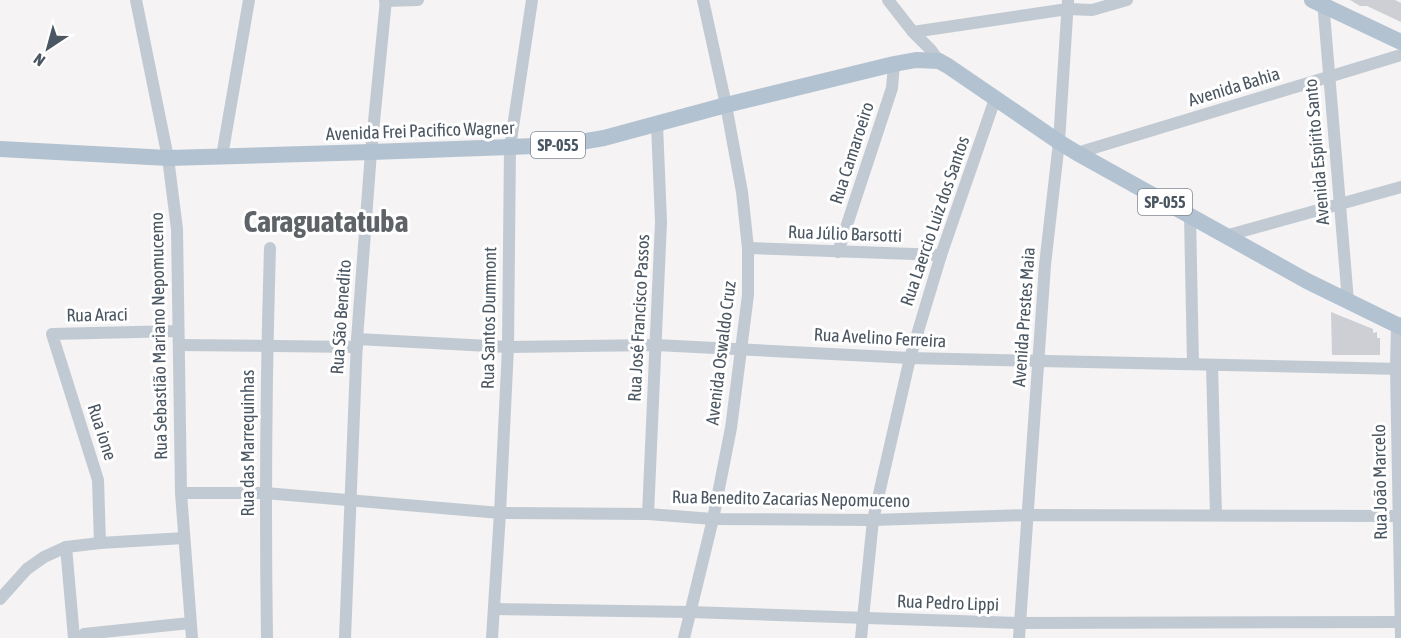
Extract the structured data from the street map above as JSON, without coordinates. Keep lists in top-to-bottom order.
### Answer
{
  "streets": {
    "main road": ["Avenida Frei Pacifico Wagner", "SP-055"],
    "street": [
      "Avenida Bahia",
      "Avenida Espírito Santo",
      "Rua Camaroeiro",
      "Rua Laercio Luiz dos Santos",
      "Rua Júlio Barsotti",
      "Rua Araci",
      "Rua São Benedito",
      "Avenida Prestes Maia",
      "Rua Santos Dummont",
      "Rua José Francisco Passos",
      "Rua Sebastião Mariano Nepomucemo",
      "Rua Avelino Ferreira",
      "Avenida Oswaldo Cruz",
      "Rua ione",
      "Rua das Marrequinhas",
      "Rua João Marcelo",
      "Rua Benedito Zacarias Nepomuceno",
      "Rua Pedro Lippi"
    ]
  },
  "crossings": [
    ["Avenida Bahia", "SP-055"],
    ["Avenida Bahia", "Avenida Espírito Santo"],
    ["Avenida Frei Pacifico Wagner", "SP-055"],
    ["Avenida Frei Pacifico Wagner", "Rua Camaroeiro"],
    ["Avenida Frei Pacifico Wagner", "Rua São Benedito"],
    ["Avenida Frei Pacifico Wagner", "Rua Santos Dummont"],
    ["Avenida Frei Pacifico Wagner", "Rua José Francisco Passos"],
    ["Avenida Frei Pacifico Wagner", "Rua Sebastião Mariano Nepomucemo"],
    ["Avenida Frei Pacifico Wagner", "Avenida Oswaldo Cruz"],
    ["SP-055", "Avenida Espírito Santo"],
    ["SP-055", "Rua Laercio Luiz dos Santos"],
    ["SP-055", "Avenida Prestes Maia"],
    ["SP-055", "Rua João Marcelo"],
    ["Rua Camaroeiro", "Rua Júlio Barsotti"],
    ["Rua Laercio Luiz dos Santos", "Rua Júlio Barsotti"],
    ["Rua Laercio Luiz dos Santos", "Rua Avelino Ferreira"],
    ["Rua Laercio Luiz dos Santos", "Rua Benedito Zacarias Nepomuceno"],
    ["Rua Laercio Luiz dos Santos", "Rua Pedro Lippi"],
    ["Rua Júlio Barsotti", "Avenida Oswaldo Cruz"],
    ["Rua Araci", "Rua Sebastião Mariano Nepomucemo"],
    ["Rua Araci", "Rua ione"],
    ["Rua São Benedito", "Rua Avelino Ferreira"],
    ["Rua São Benedito", "Rua Benedito Zacarias Nepomuceno"],
    ["Avenida Prestes Maia", "Rua Avelino Ferreira"],
    ["Avenida Prestes Maia", "Rua Benedito Zacarias Nepomuceno"],
    ["Avenida Prestes Maia", "Rua Pedro Lippi"],
    ["Rua Santos Dummont", "Rua Avelino Ferreira"],
    ["Rua Santos Dummont", "Rua Benedito Zacarias Nepomuceno"],
    ["Rua Santos Dummont", "Rua Pedro Lippi"],
    ["Rua José Francisco Passos", "Rua Avelino Ferreira"],
    ["Rua José Francisco Passos", "Rua Benedito Zacarias Nepomuceno"],
    ["Rua Sebastião Mariano Nepomucemo", "Rua Avelino Ferreira"],
    ["Rua Sebastião Mariano Nepomucemo", "Rua Benedito Zacarias Nepomuceno"],
    ["Rua Avelino Ferreira", "Avenida Oswaldo Cruz"],
    ["Rua Avelino Ferreira", "Rua das Marrequinhas"],
    ["Rua Avelino Ferreira", "Rua João Marcelo"],
    ["Avenida Oswaldo Cruz", "Rua Benedito Zacarias Nepomuceno"],
    ["Avenida Oswaldo Cruz", "Rua Pedro Lippi"],
    ["Rua das Marrequinhas", "Rua Benedito Zacarias Nepomuceno"],
    ["Rua João Marcelo", "Rua Benedito Zacarias Nepomuceno"],
    ["Rua João Marcelo", "Rua Pedro Lippi"]
  ],
  "districts": ["Caraguatatuba"],
  "north": "bottom left"
}
